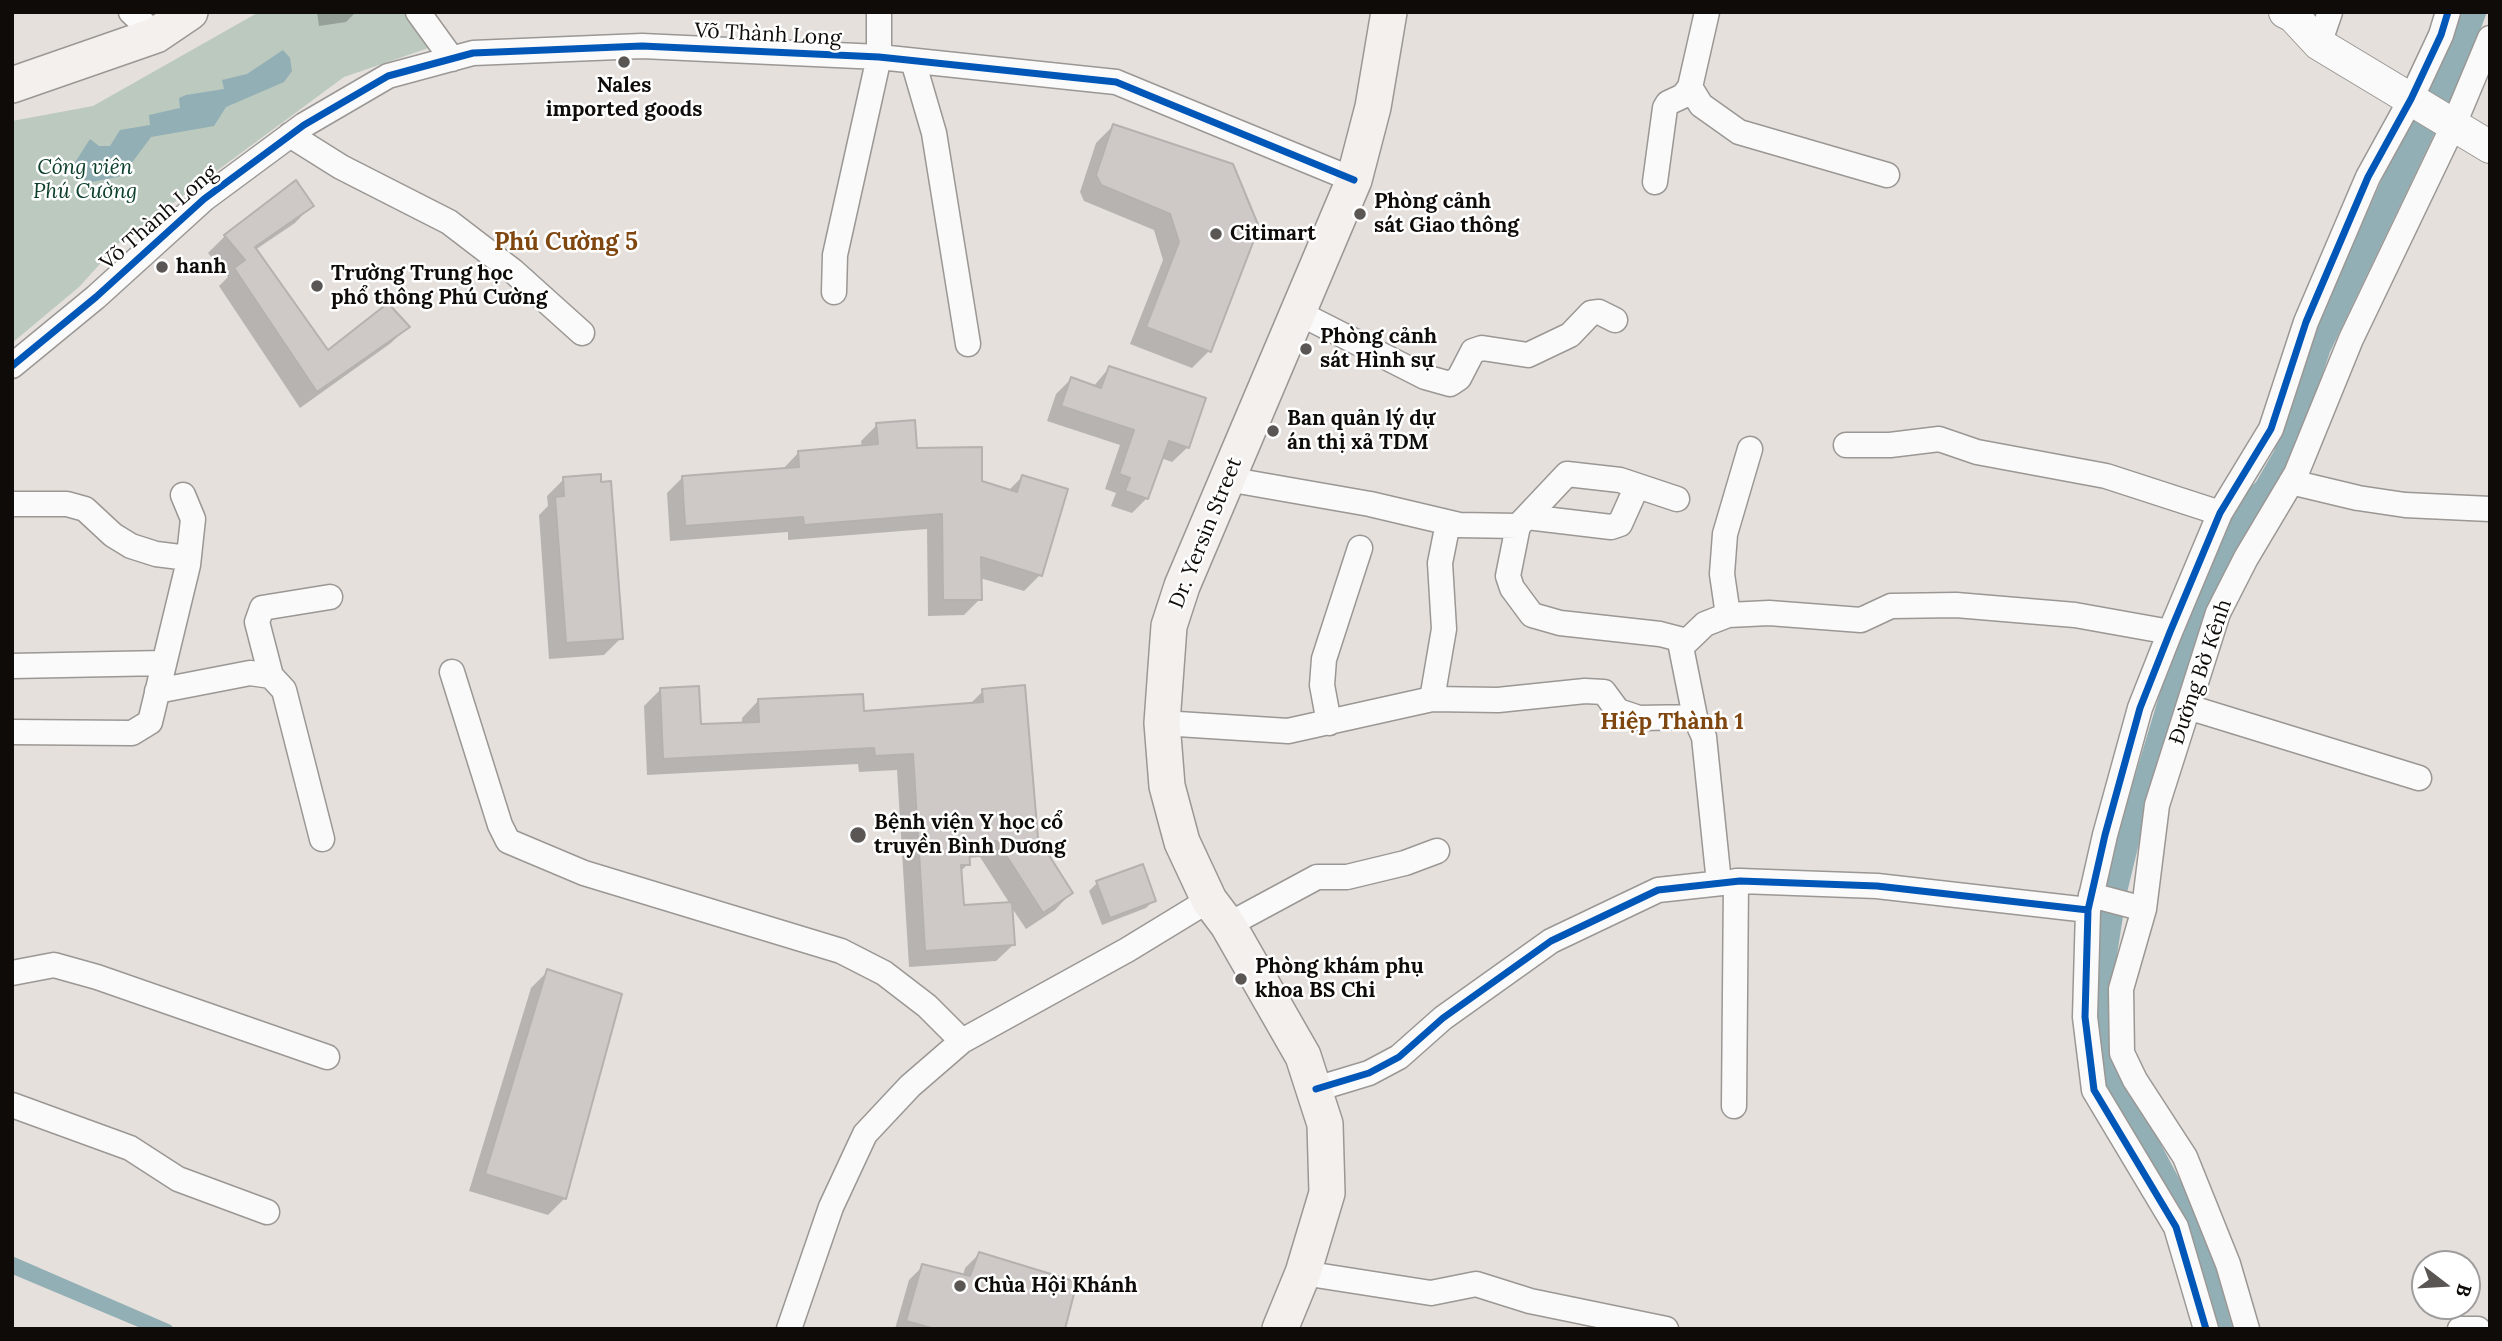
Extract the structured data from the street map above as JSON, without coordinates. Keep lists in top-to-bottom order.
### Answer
{
  "streets": {
    "main road": ["Dr. Yersin Street"],
    "street": ["Võ Thành Long", "Đường Bờ Kênh"]
  },
  "crossings": [
    ["Võ Thành Long", "Dr. Yersin Street"]
  ],
  "districts": ["Phú Cường 5", "Hiệp Thành 1"],
  "parks": ["Công viên Phú Cường"],
  "places": [
    "Nales imported goods",
    "Phòng cảnh sát Giao thông",
    "Citimart",
    "hanh",
    "Trường Trung học phổ thông Phú Cường",
    "Phòng cảnh sát Hình sự",
    "Ban quản lý dự án thị xả TDM",
    "Bệnh viện Y học cổ truyền Bình Dương",
    "Phòng khám phụ khoa BS Chi",
    "Chùa Hội Khánh"
  ],
  "north": "right"
}
